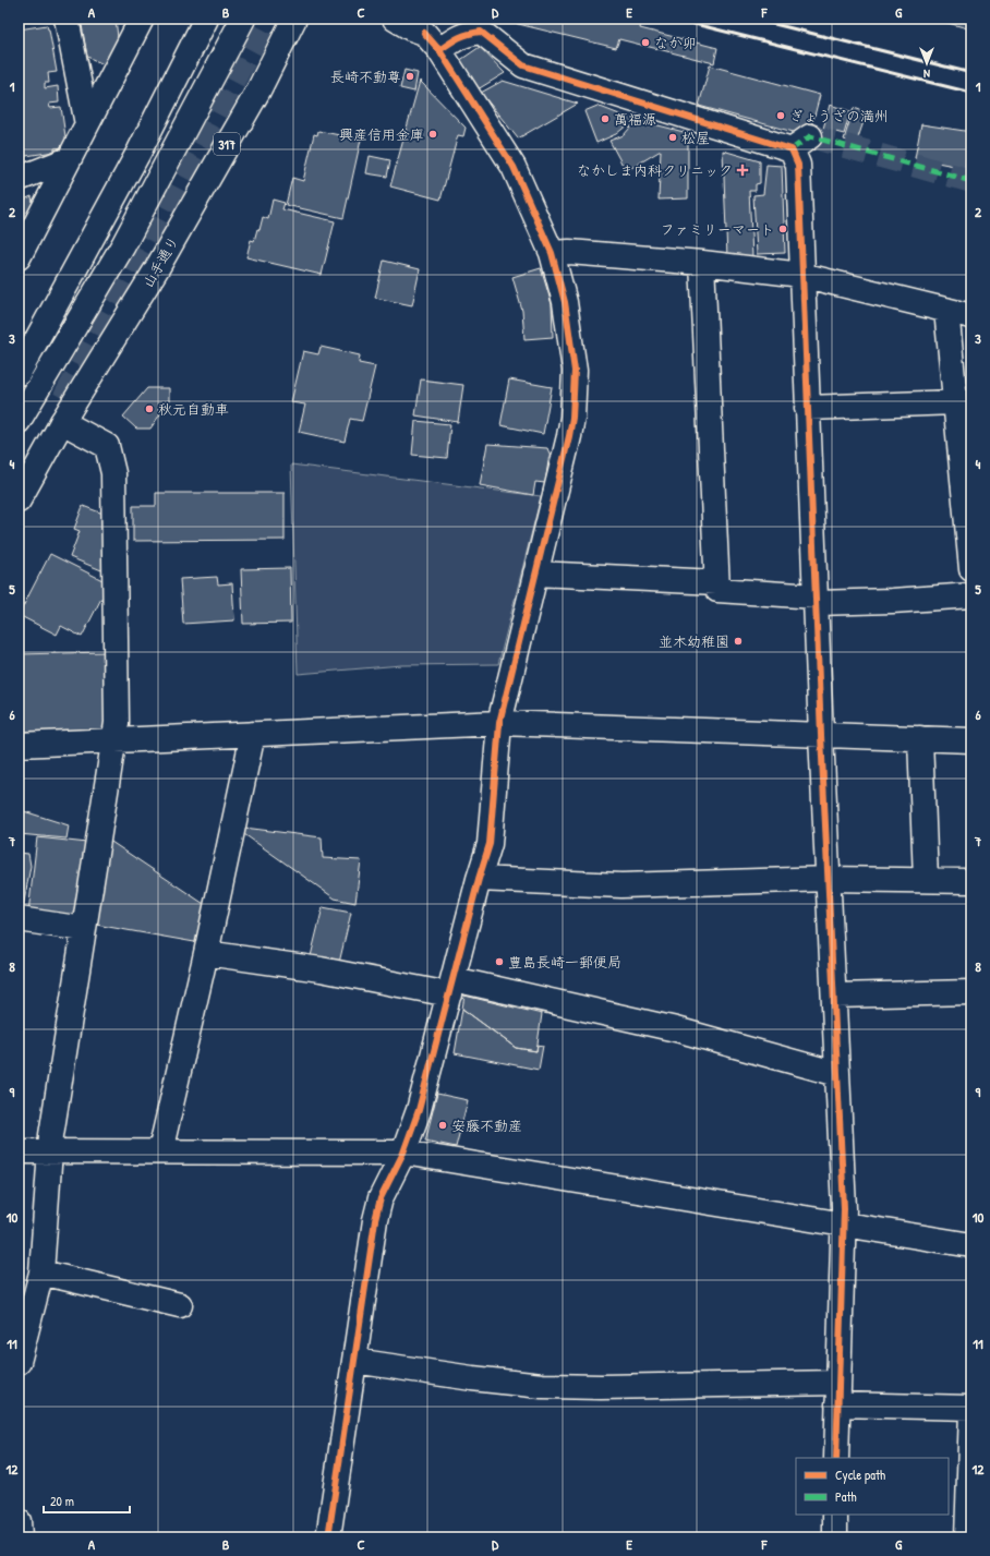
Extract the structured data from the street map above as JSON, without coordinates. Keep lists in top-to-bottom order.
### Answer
{
  "streets": {
    "main road": ["317", "山手通り"]
  },
  "places": {
    "other": [
      "なか卯",
      "長崎不動尊",
      "ぎょうざの満州",
      "萬福源",
      "興産信用金庫",
      "松屋",
      "ファミリーマート",
      "秋元自動車",
      "並木幼稚園",
      "豊島長崎一郵便局",
      "安藤不動産"
    ],
    "health": ["なかしま内科クリニック"]
  },
  "legend": ["Cycle path", "Path"],
  "scale_bar": "20 m",
  "north": "bottom",
  "grid": {
    "columns": [
      "A",
      "B",
      "C",
      "D",
      "E",
      "F",
      "G"
    ],
    "rows": [
      "1",
      "2",
      "3",
      "4",
      "5",
      "6",
      "7",
      "8",
      "9",
      "10",
      "11",
      "12"
    ]
  }
}
